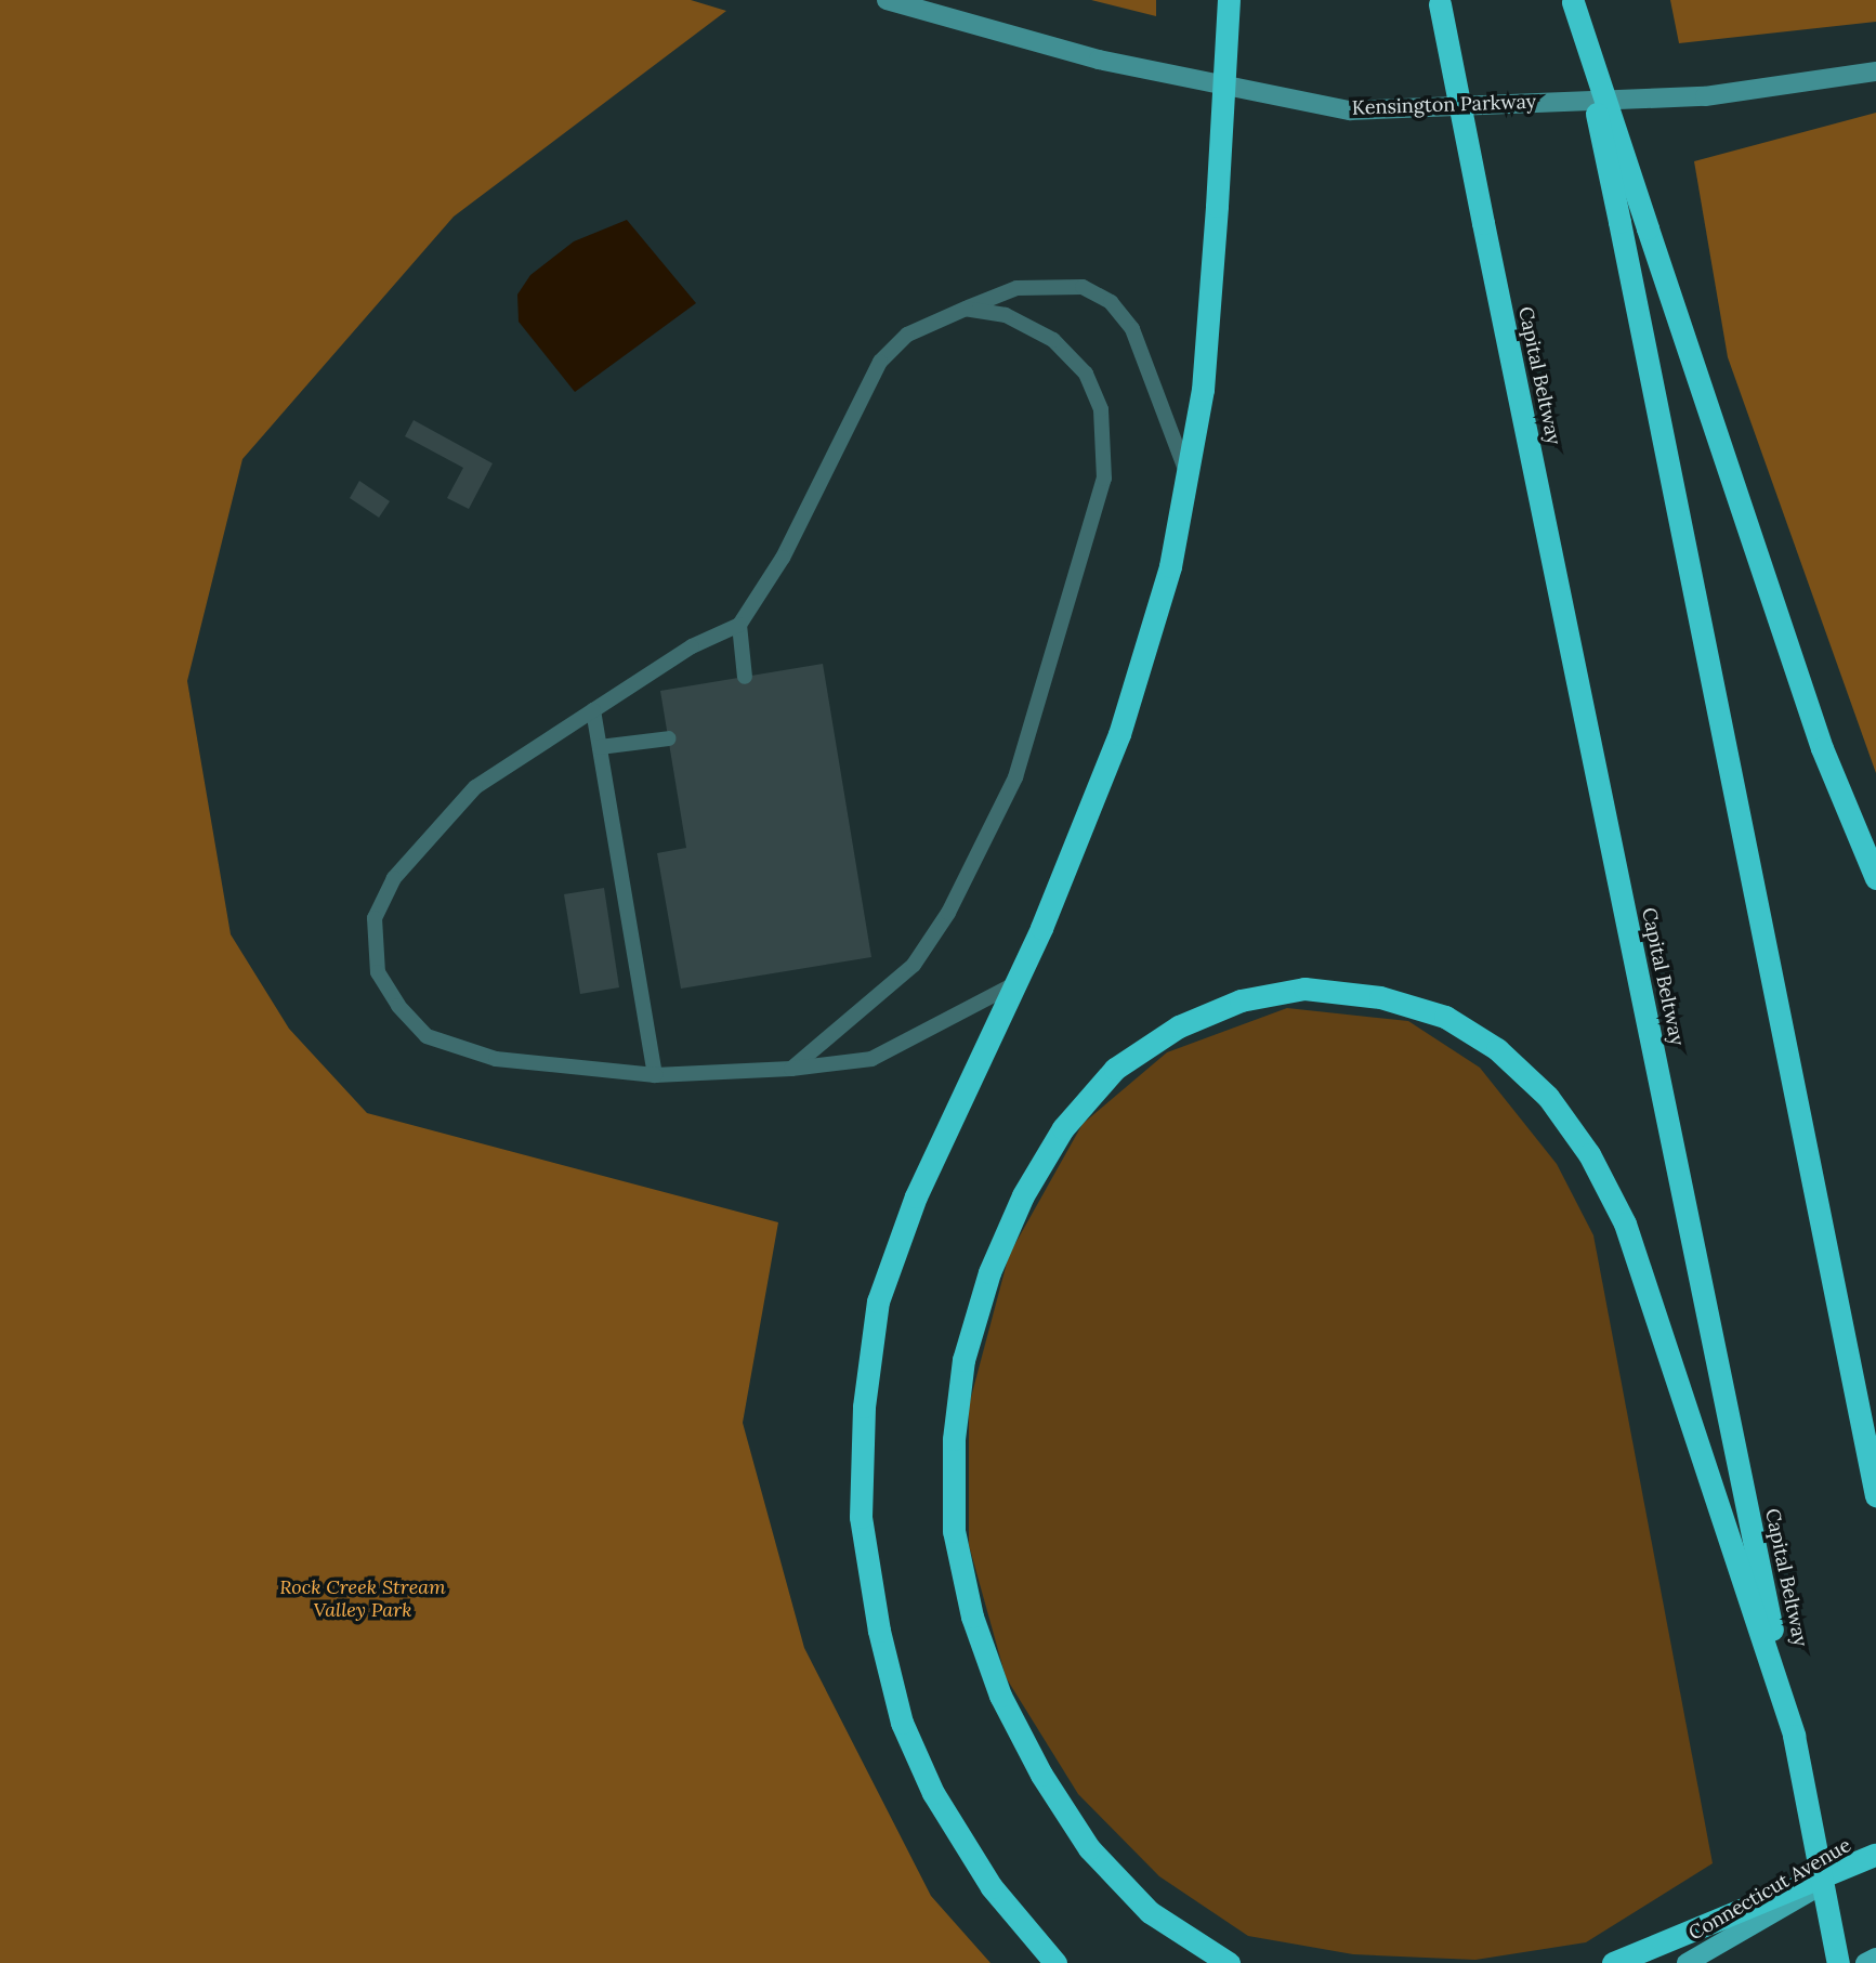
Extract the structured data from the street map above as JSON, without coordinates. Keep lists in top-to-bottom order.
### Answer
{
  "streets": {
    "highway": ["Capital Beltway"],
    "main road": ["Connecticut Avenue"],
    "street": ["Kensington Parkway"]
  },
  "parks": ["Rock Creek Stream Valley Park"]
}
